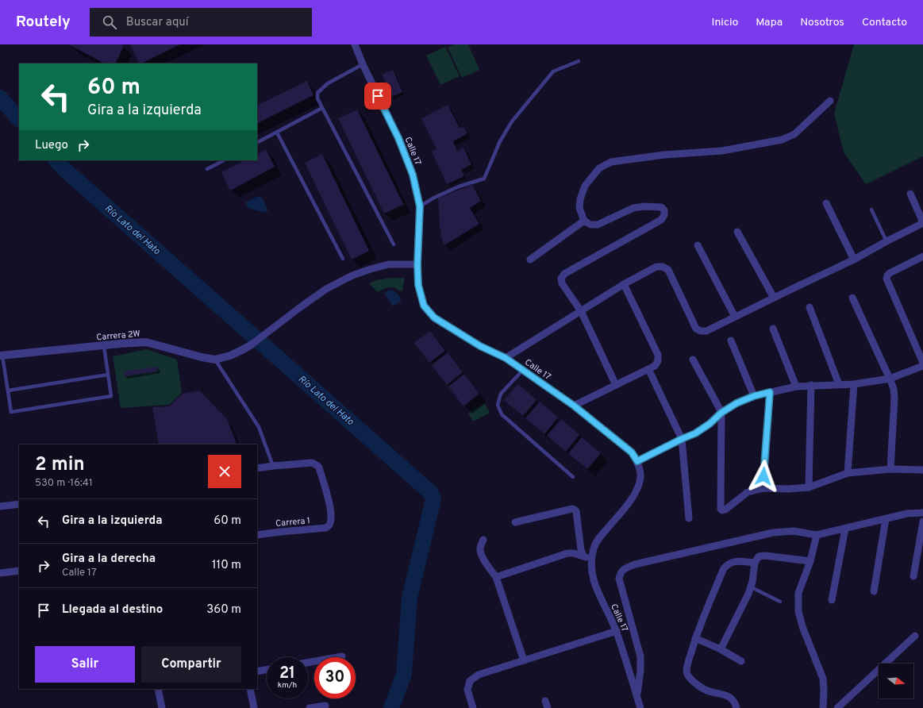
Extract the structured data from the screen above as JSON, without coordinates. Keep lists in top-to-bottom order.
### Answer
{
  "streets": {
    "street": ["Calle 17", "Carrera 2W", "Carrera 1"]
  },
  "water": ["Río Lato del Hato"],
  "north": "right",
  "page": {
    "header": "Routely",
    "search": "Buscar aquí",
    "nav": [
      "Inicio",
      "Mapa",
      "Nosotros",
      "Contacto"
    ],
    "turn": ["60 m", "Gira a la izquierda"],
    "then": "Luego",
    "heading": ["2 min", "530 m · 16:41"],
    "list": [
      {
        "name": "Gira a la izquierda",
        "value": "60 m"
      },
      {
        "name": "Gira a la derecha",
        "note": "Calle 17",
        "value": "110 m"
      },
      {
        "name": "Llegada al destino",
        "value": "360 m"
      }
    ],
    "buttons": ["Salir", "Compartir"],
    "speed": "21 km/h",
    "limit": "30"
  }
}
